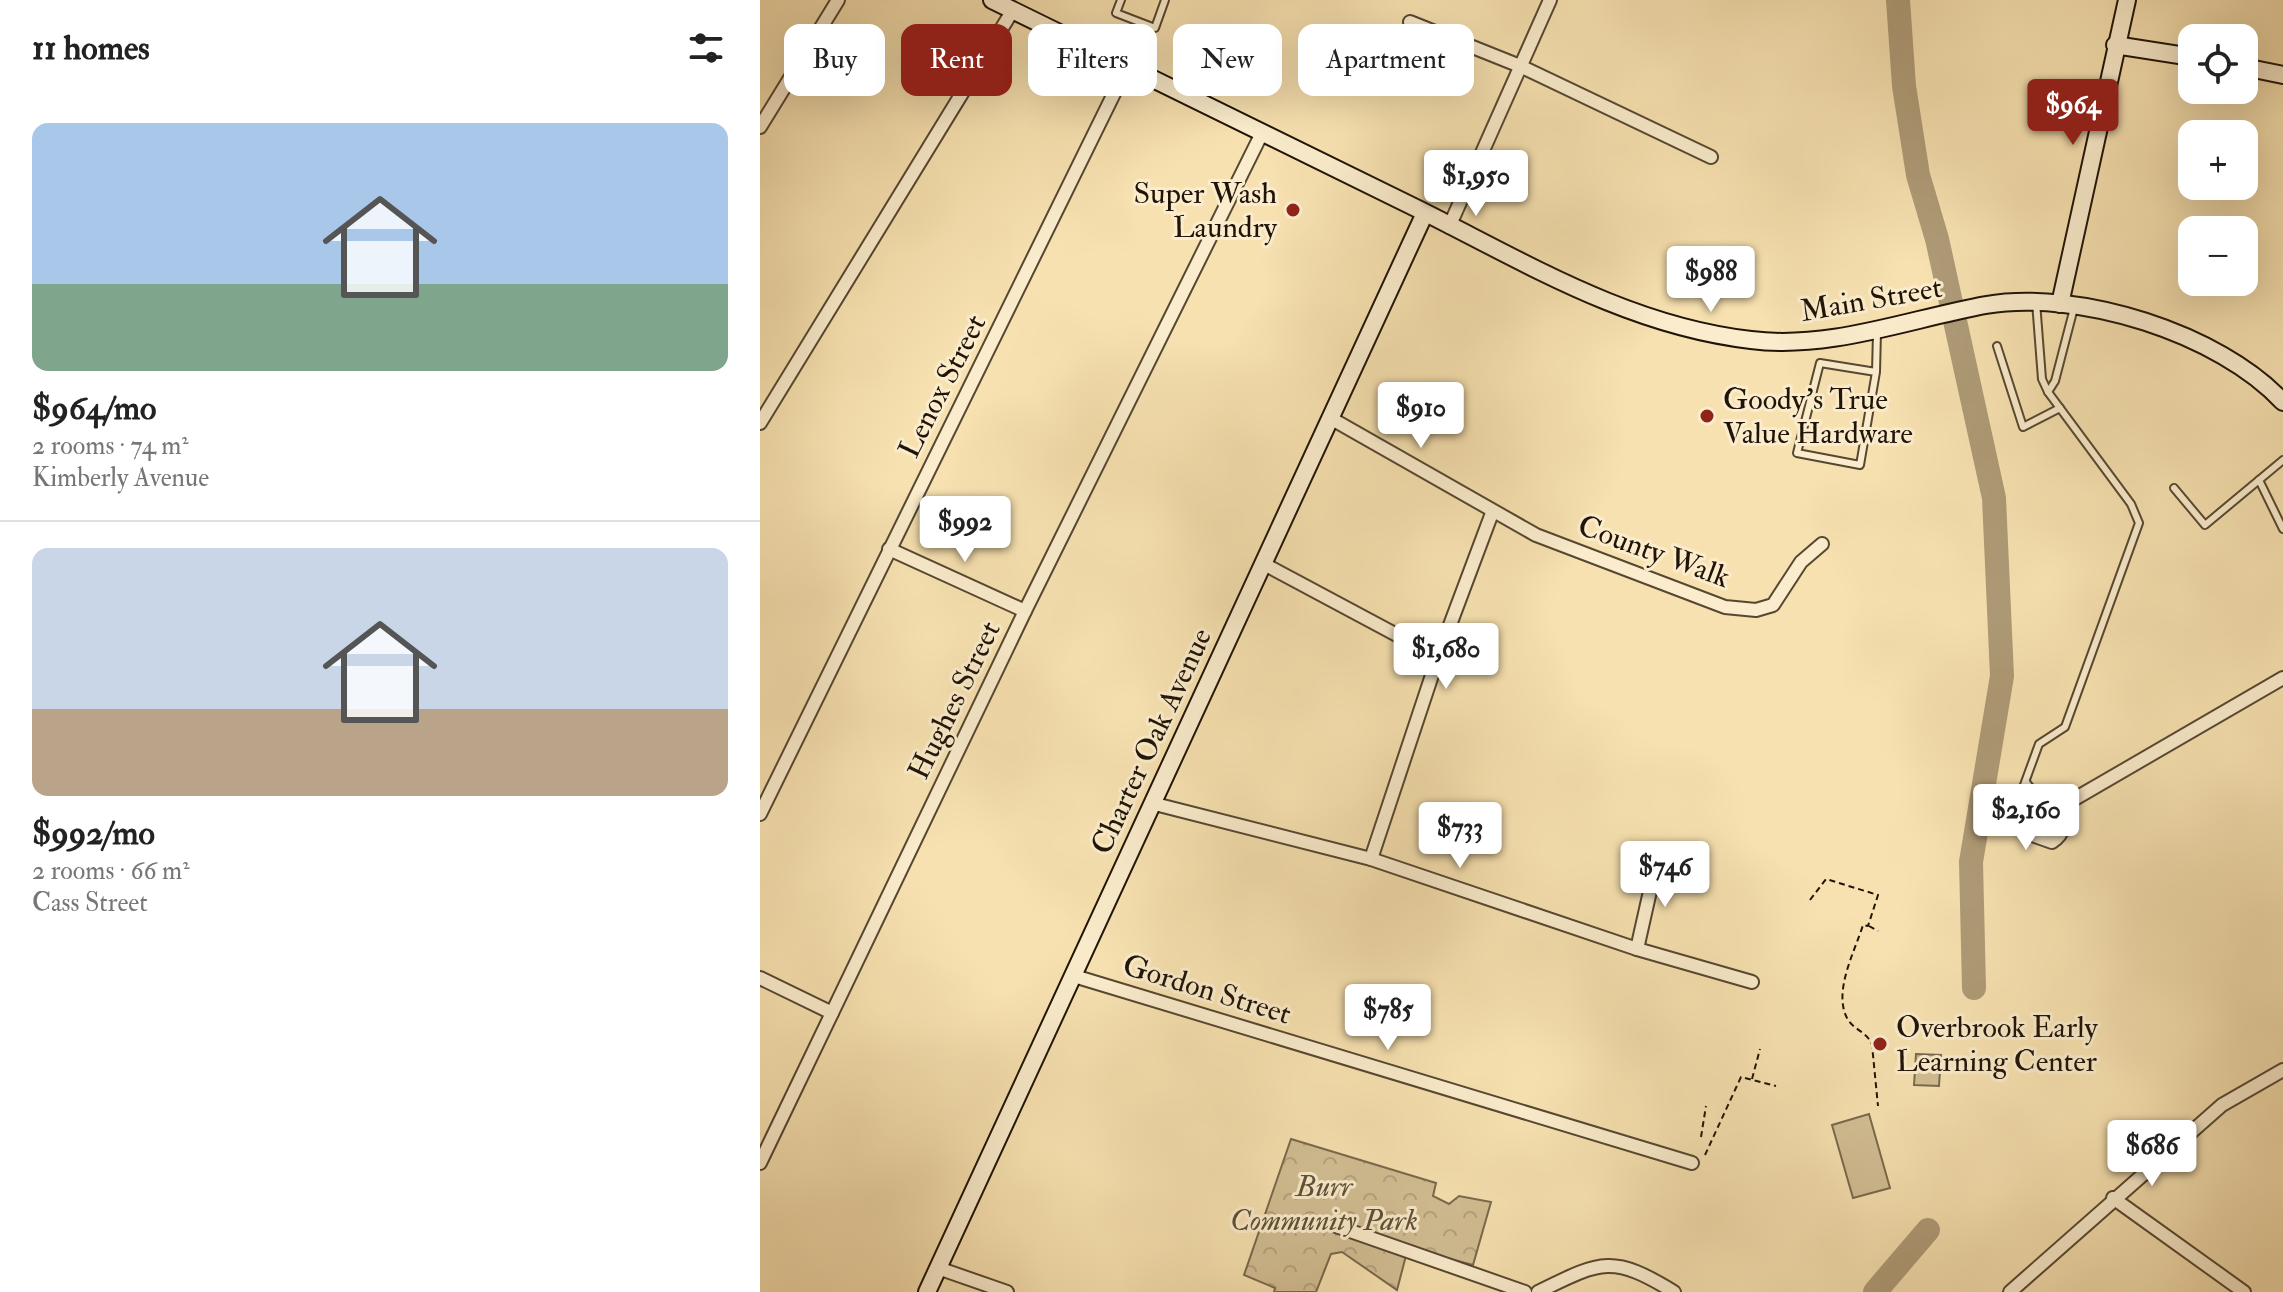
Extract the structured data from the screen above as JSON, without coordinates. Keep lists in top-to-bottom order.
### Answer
{
  "streets": {
    "street": [
      "Main Street",
      "Lenox Street",
      "County Walk",
      "Hughes Street",
      "Charter Oak Avenue",
      "Gordon Street"
    ]
  },
  "crossings": [
    ["Main Street", "Hughes Street"],
    ["Main Street", "Charter Oak Avenue"],
    ["County Walk", "Charter Oak Avenue"],
    ["Charter Oak Avenue", "Gordon Street"]
  ],
  "parks": ["Burr Community Park"],
  "places": ["Super Wash Laundry", "Goody's True Value Hardware", "Overbrook Early Learning Center"],
  "page": {
    "heading": "11 homes",
    "map_buttons": ["+", "−"],
    "chip": [
      "Buy",
      "Rent",
      "Filters",
      "New",
      "Apartment"
    ],
    "price": [
      "$964",
      "$1,950",
      "$988",
      "$910",
      "$992",
      "$1,680",
      "$2,160",
      "$733",
      "$746",
      "$785",
      "$686"
    ],
    "list": [
      {
        "name": "$964/mo",
        "note": "2 rooms · 74 m² · Kimberly Avenue"
      },
      {
        "name": "$992/mo",
        "note": "2 rooms · 66 m² · Cass Street"
      }
    ]
  }
}
